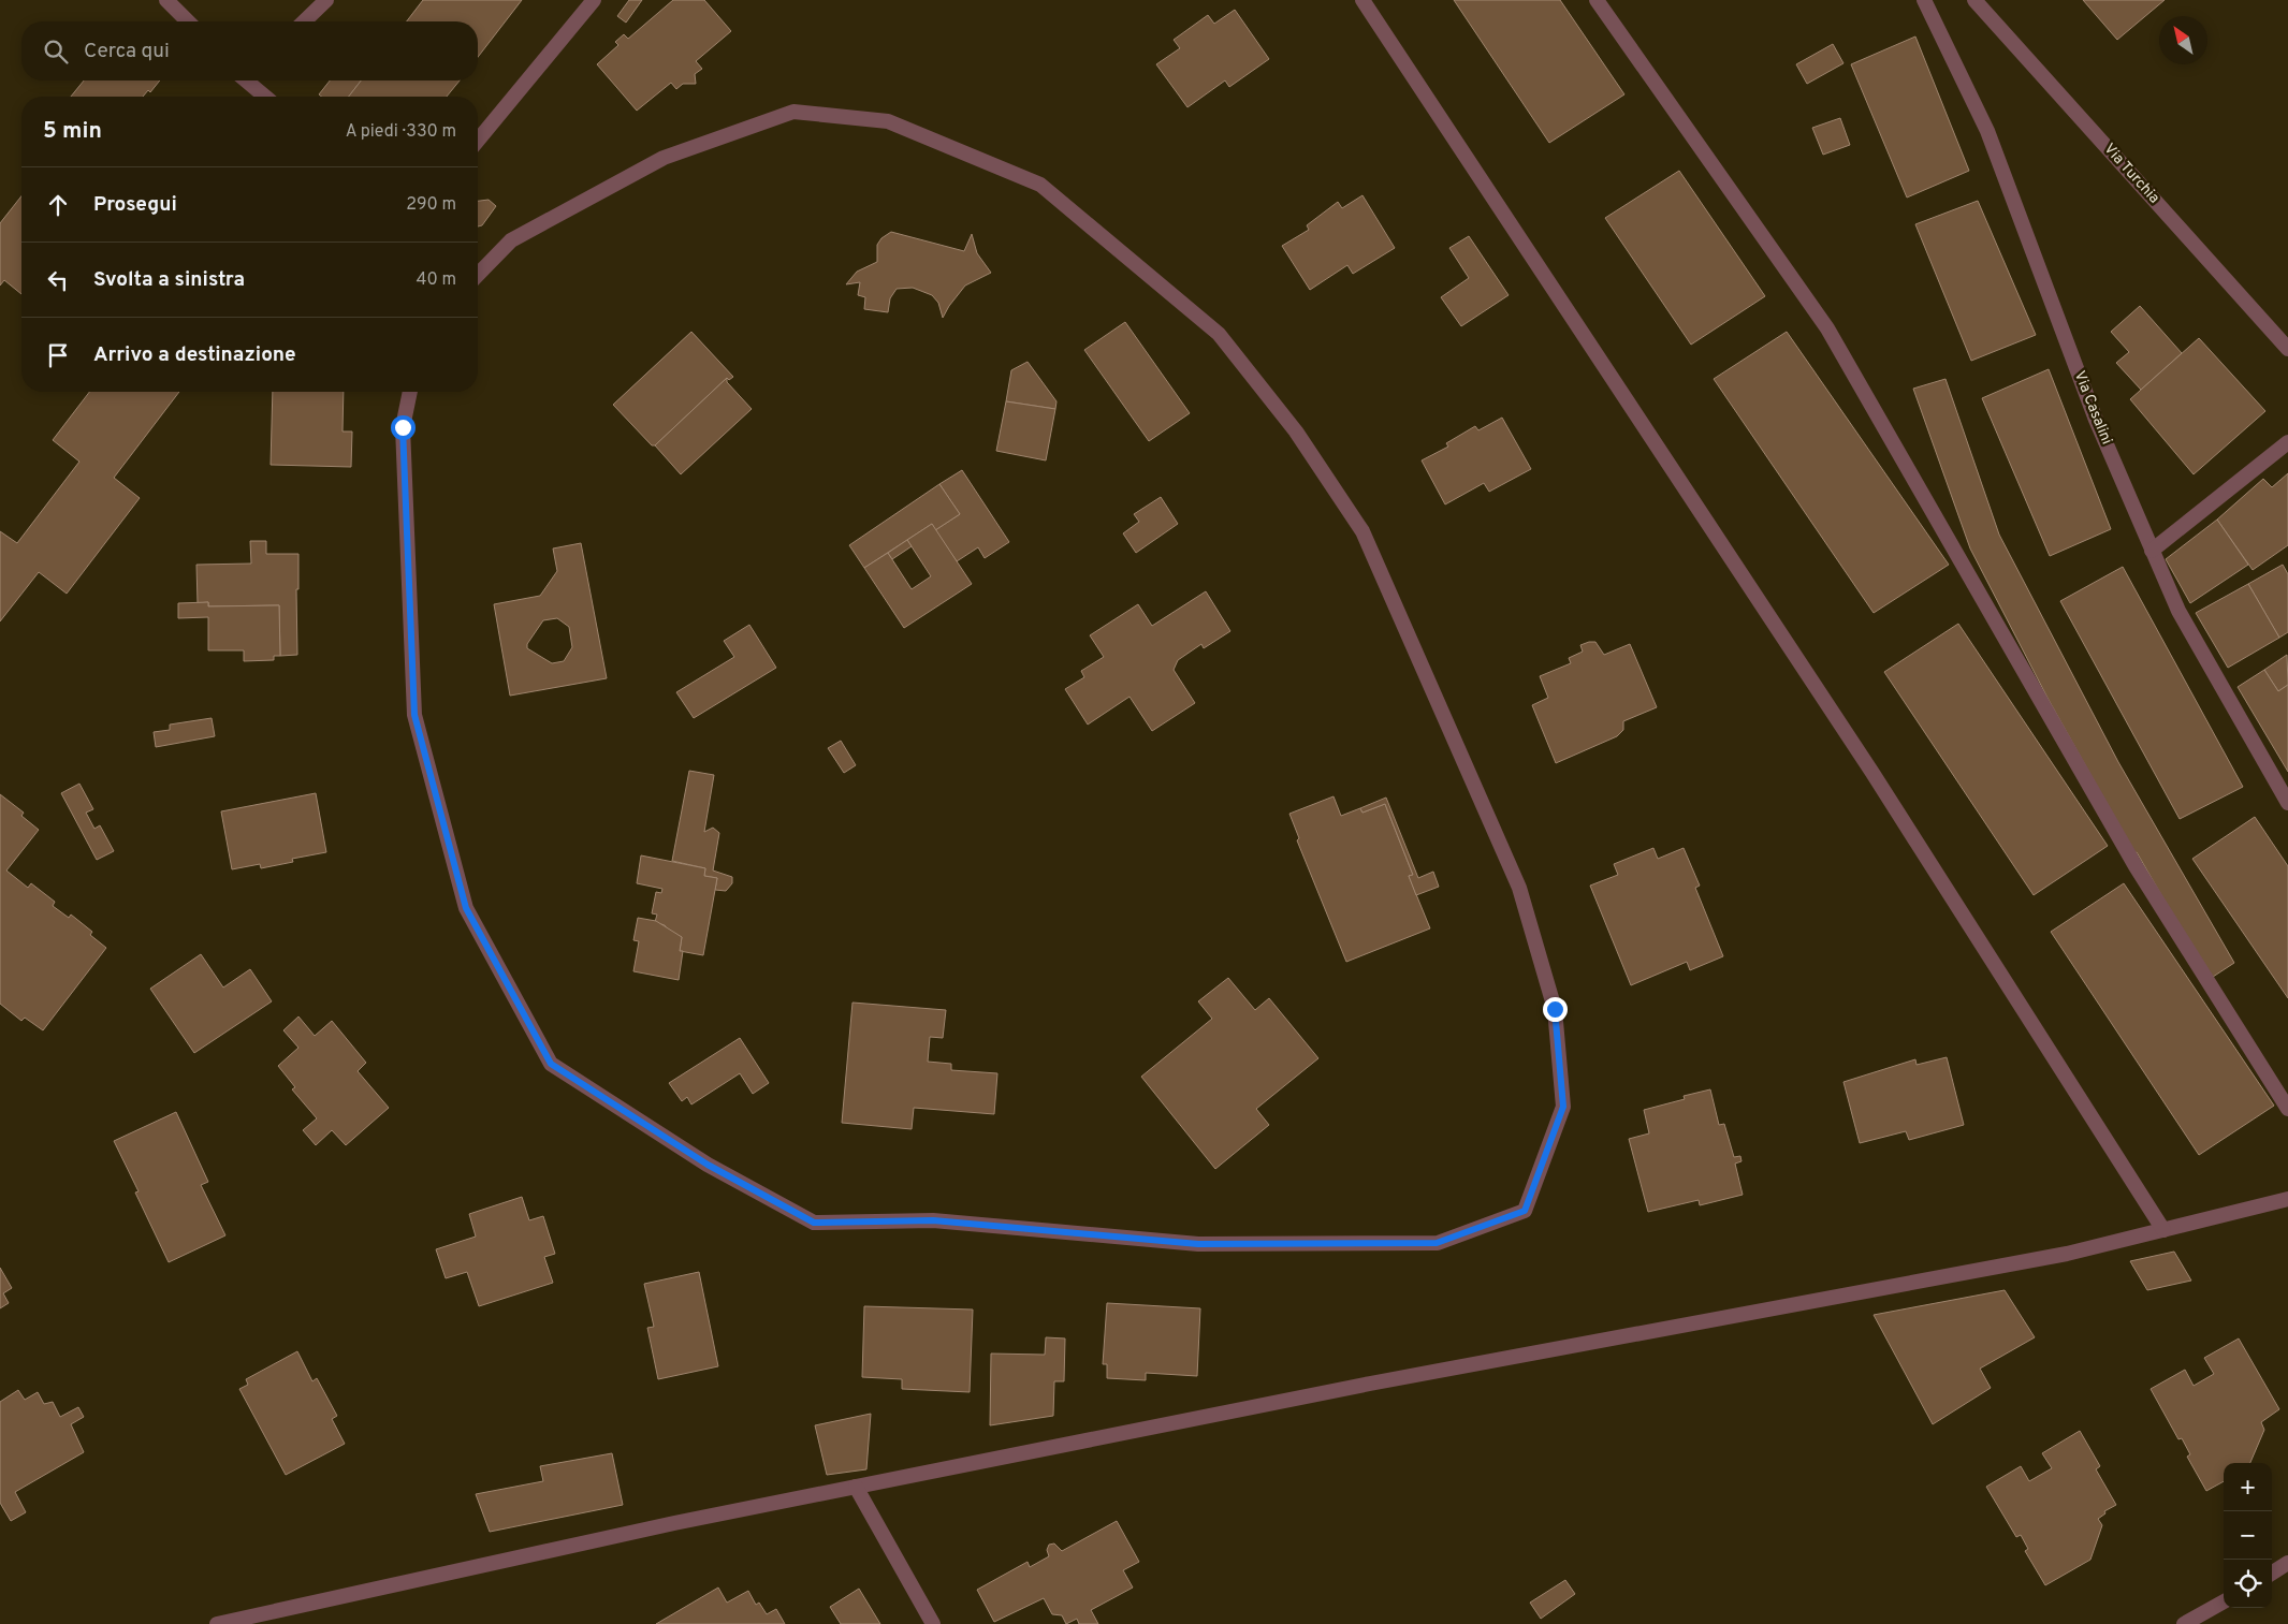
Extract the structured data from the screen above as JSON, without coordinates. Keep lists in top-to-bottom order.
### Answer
{
  "streets": {
    "street": ["Via Turchia", "Via Casalini"]
  },
  "north": "top left",
  "page": {
    "search": "Cerca qui",
    "heading": ["5 min", "A piedi · 330 m"],
    "list": [
      ["Prosegui", "290 m"],
      ["Svolta a sinistra", "40 m"],
      "Arrivo a destinazione"
    ],
    "map_buttons": ["+", "−"]
  }
}
